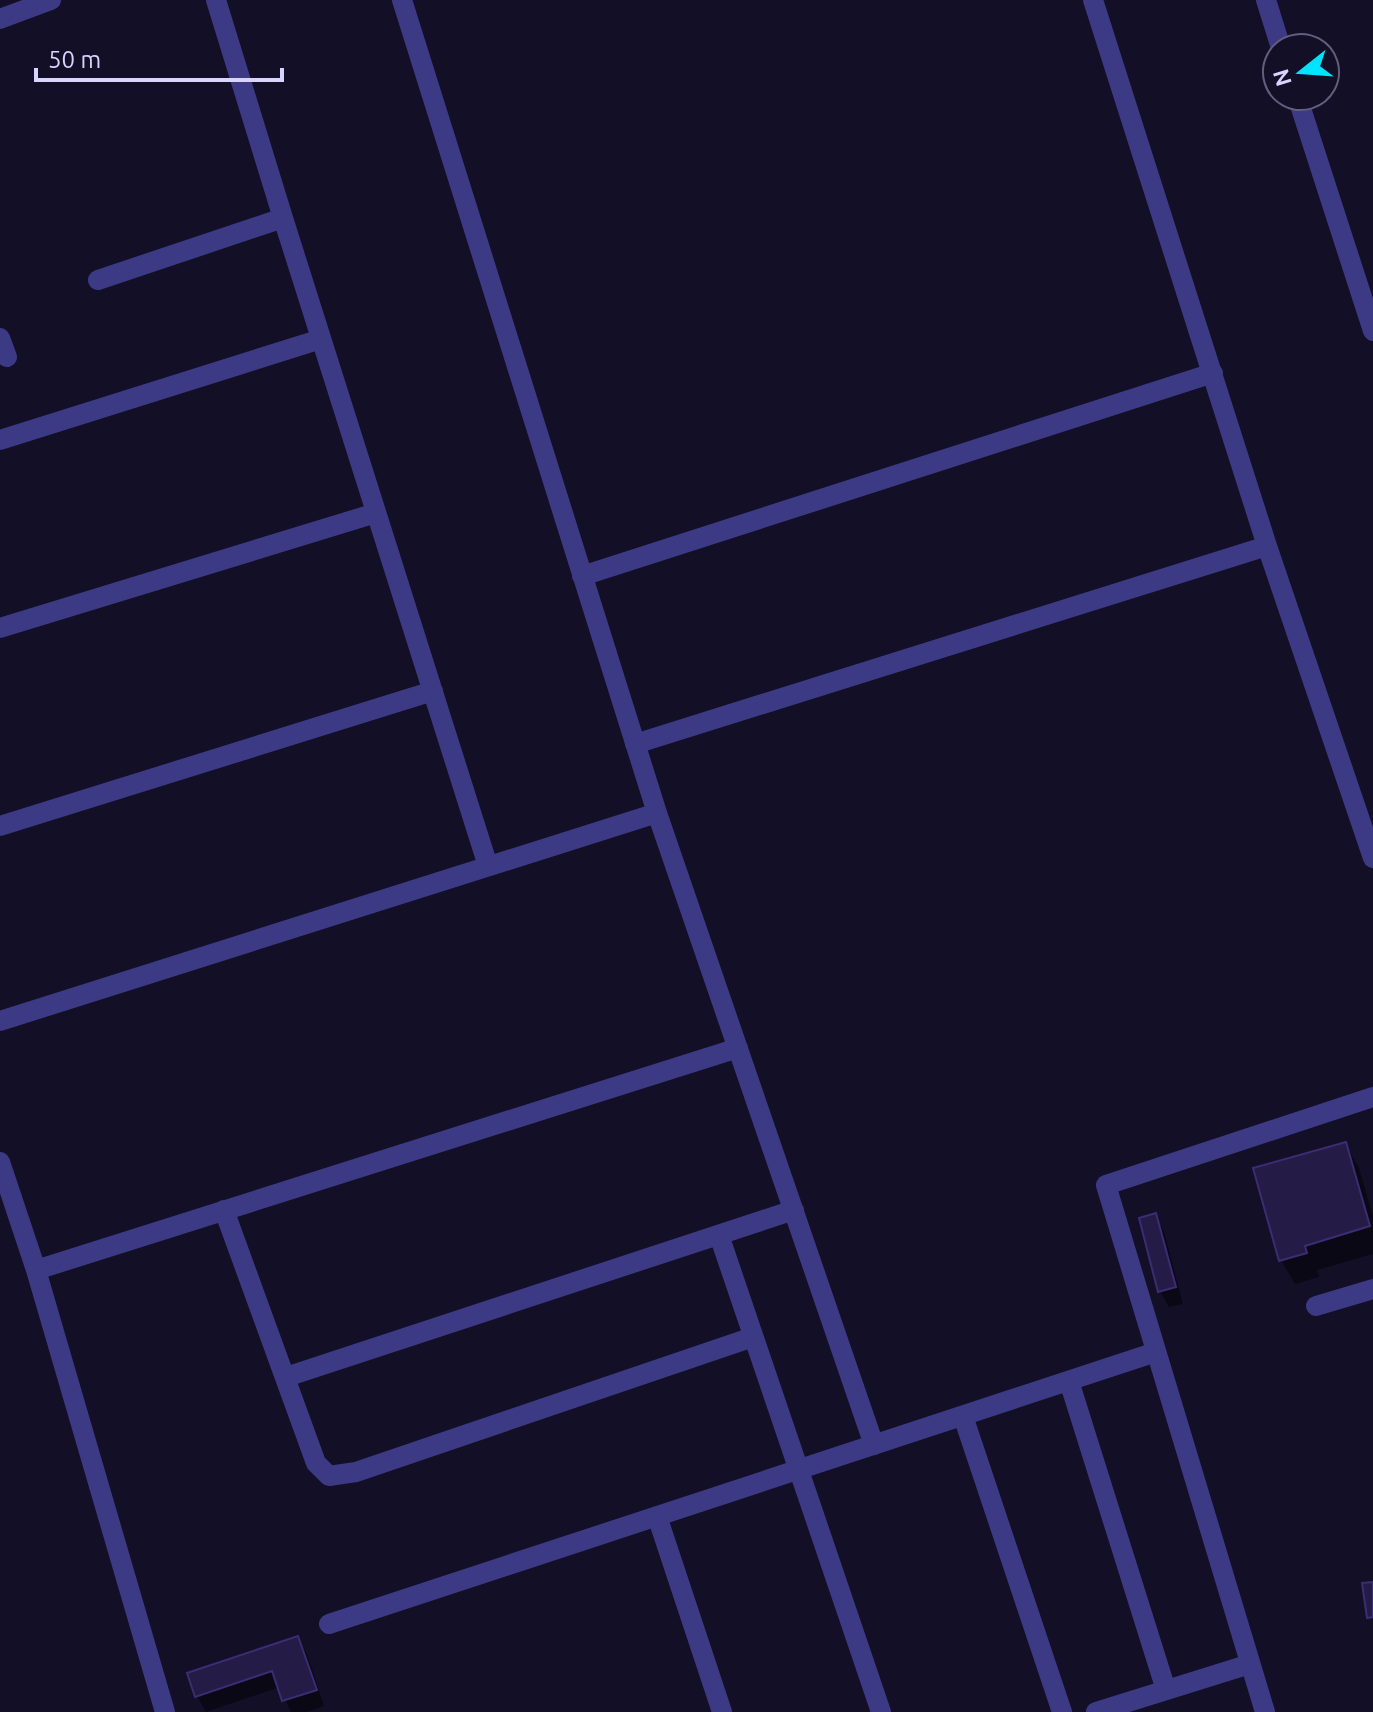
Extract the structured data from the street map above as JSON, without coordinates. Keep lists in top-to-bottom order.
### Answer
{
  "scale_bar": "50 m",
  "north": "left"
}
